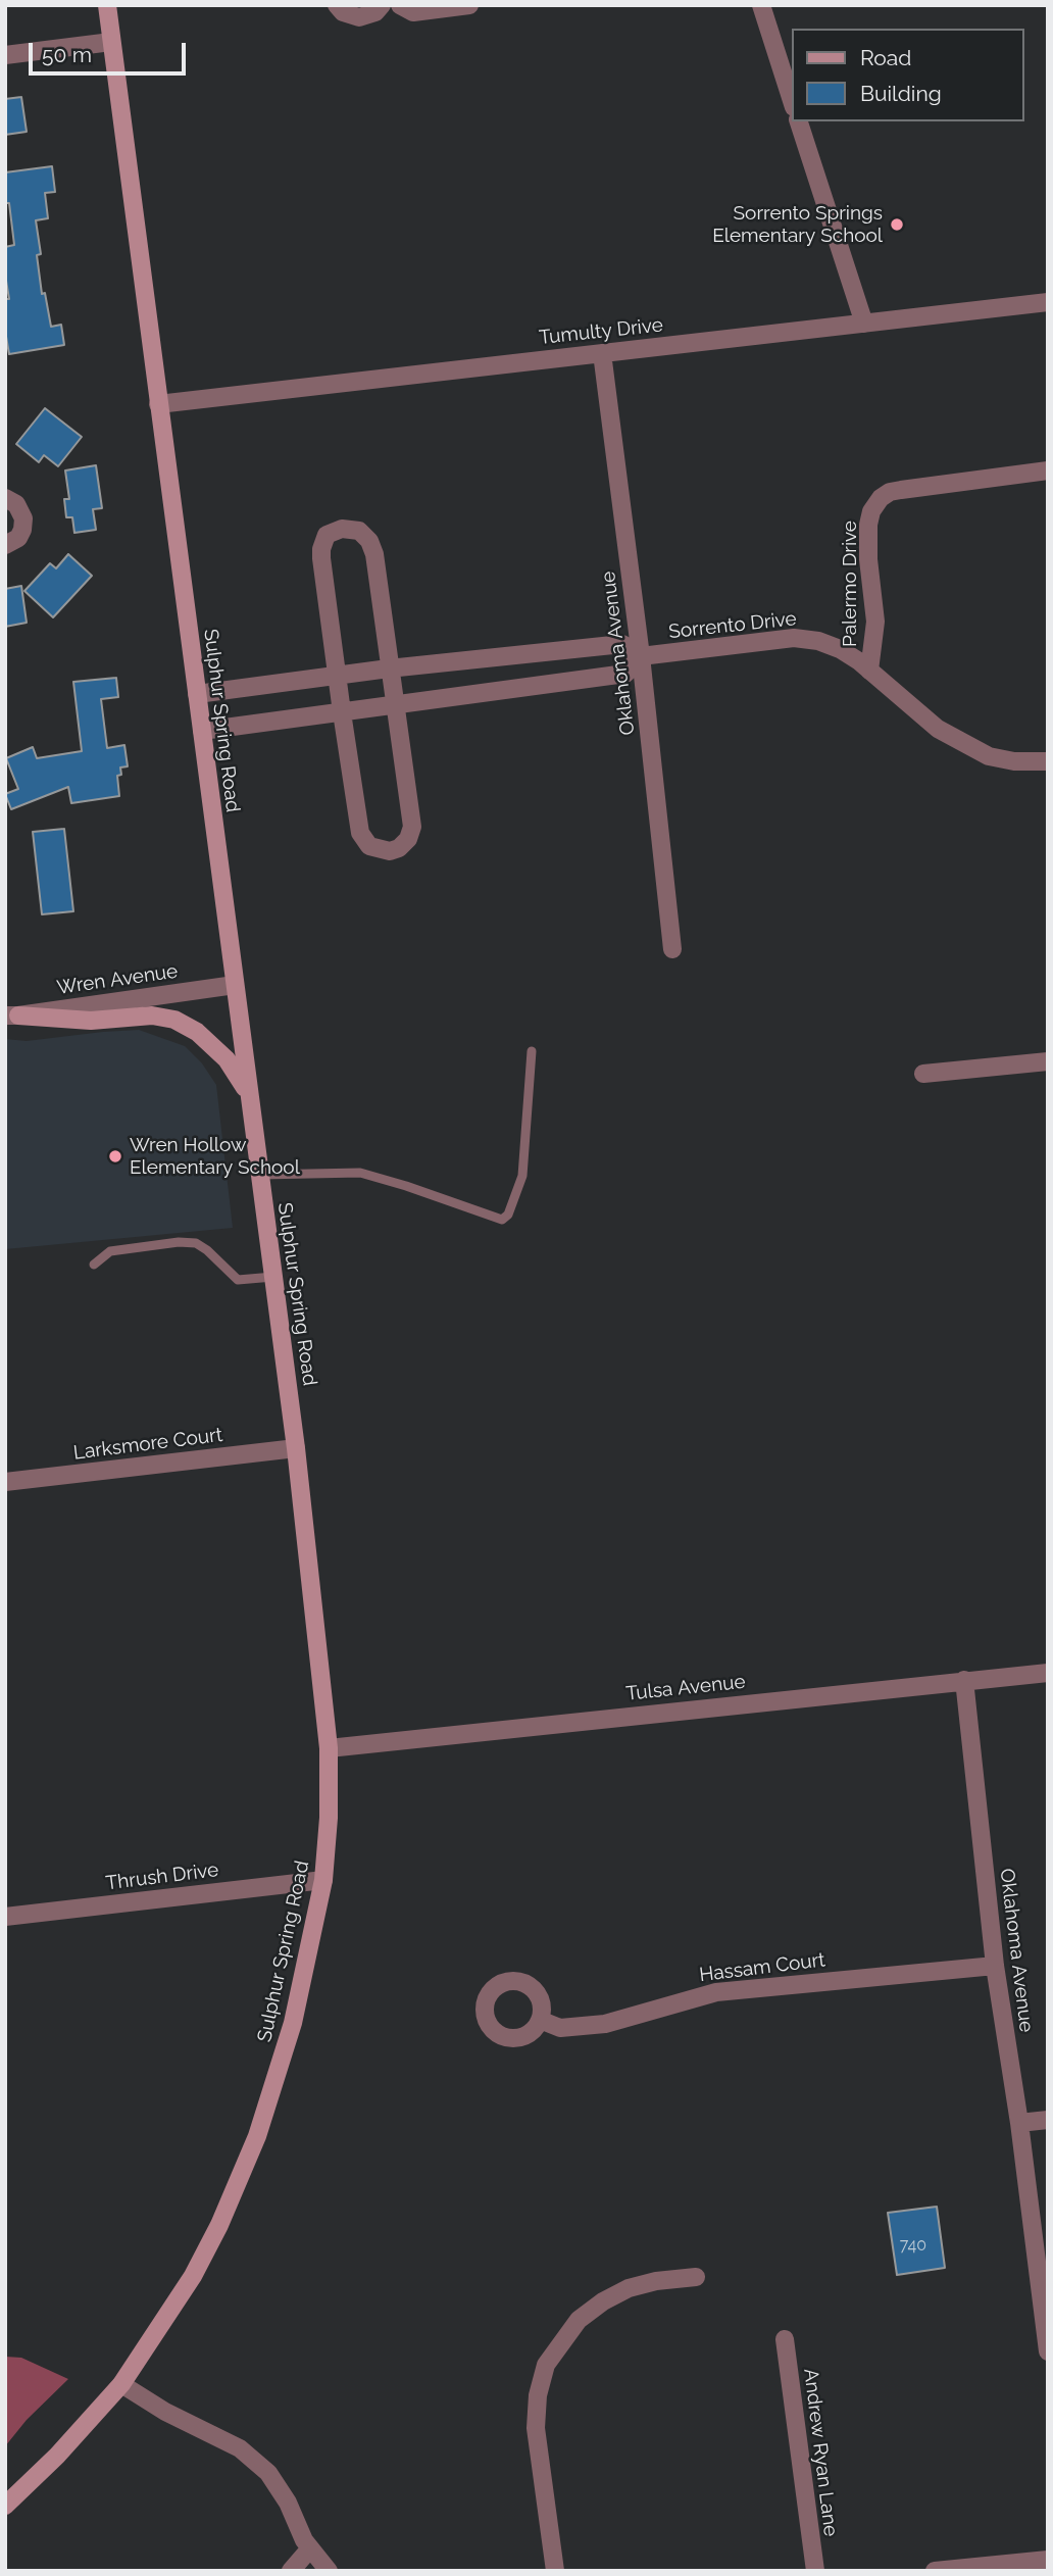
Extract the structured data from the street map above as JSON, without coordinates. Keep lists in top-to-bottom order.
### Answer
{
  "streets": {
    "main road": ["Sulphur Spring Road"],
    "street": [
      "Tumulty Drive",
      "Palermo Drive",
      "Sorrento Drive",
      "Oklahoma Avenue",
      "Wren Avenue",
      "Larksmore Court",
      "Tulsa Avenue",
      "Thrush Drive",
      "Hassam Court",
      "Andrew Ryan Lane"
    ]
  },
  "crossings": [
    ["Tumulty Drive", "Oklahoma Avenue"],
    ["Tumulty Drive", "Sulphur Spring Road"],
    ["Palermo Drive", "Sorrento Drive"],
    ["Sorrento Drive", "Oklahoma Avenue"],
    ["Sorrento Drive", "Sulphur Spring Road"],
    ["Oklahoma Avenue", "Tulsa Avenue"],
    ["Oklahoma Avenue", "Hassam Court"],
    ["Sulphur Spring Road", "Wren Avenue"],
    ["Sulphur Spring Road", "Larksmore Court"],
    ["Sulphur Spring Road", "Tulsa Avenue"],
    ["Sulphur Spring Road", "Thrush Drive"]
  ],
  "places": ["Sorrento Springs Elementary School", "Wren Hollow Elementary School"],
  "house_numbers": ["740"],
  "legend": ["Road", "Building"],
  "scale_bar": "50 m"
}
